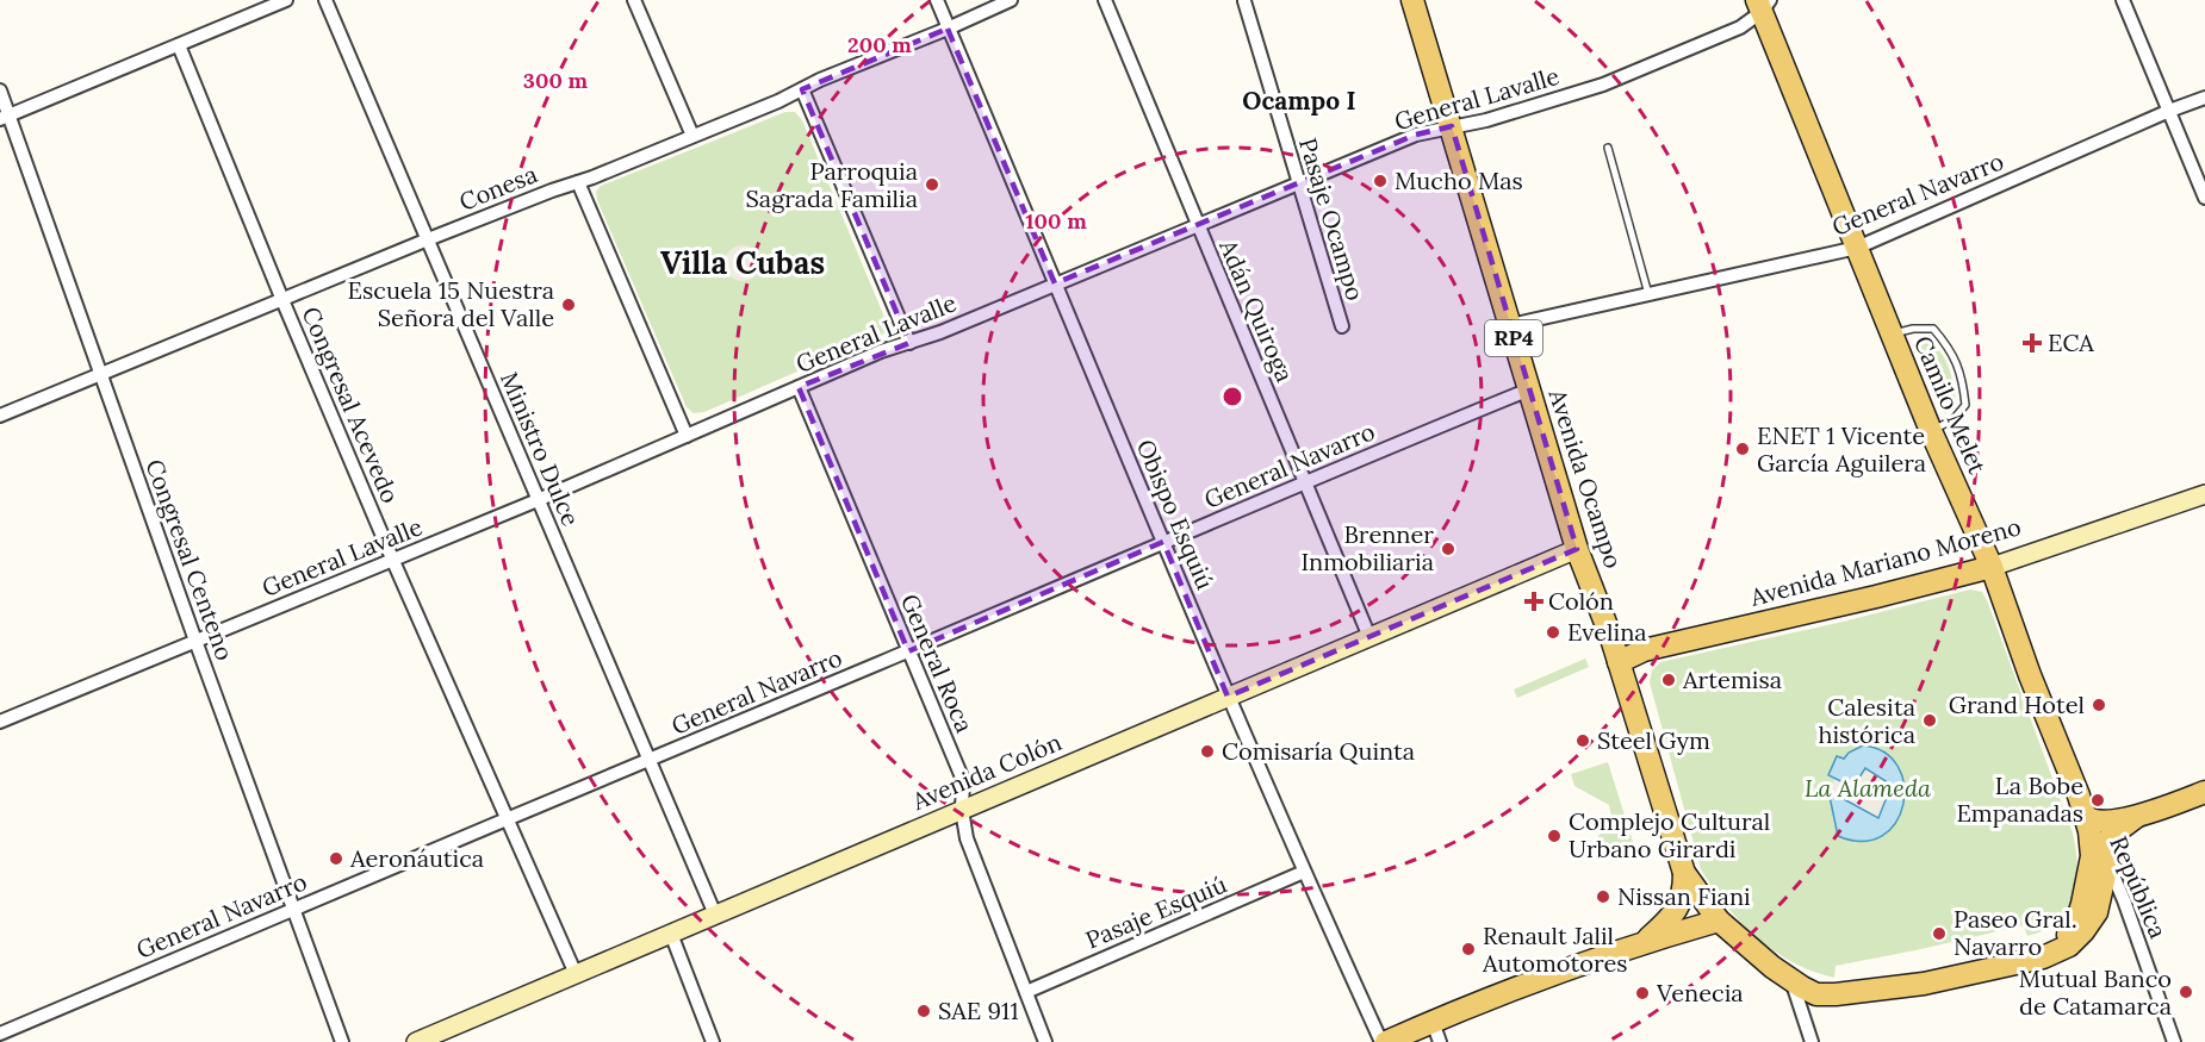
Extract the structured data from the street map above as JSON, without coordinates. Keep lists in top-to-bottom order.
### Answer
{
  "streets": {
    "main road": [
      "RP4",
      "Camilo Melet",
      "Avenida Ocampo",
      "Avenida Mariano Moreno"
    ],
    "street": [
      "General Lavalle",
      "Conesa",
      "General Navarro",
      "Pasaje Ocampo",
      "Adán Quiroga",
      "Congresal Acevedo",
      "Ministro Dulce",
      "Obispo Esquiú",
      "Congresal Centeno",
      "General Roca",
      "Avenida Colón",
      "República",
      "Pasaje Esquiú"
    ]
  },
  "crossings": [
    ["General Lavalle", "Pasaje Ocampo"],
    ["General Lavalle", "Adán Quiroga"],
    ["General Lavalle", "Congresal Acevedo"],
    ["General Lavalle", "Camilo Melet"],
    ["General Lavalle", "Ministro Dulce"],
    ["General Lavalle", "Avenida Ocampo"],
    ["General Lavalle", "Obispo Esquiú"],
    ["General Lavalle", "Congresal Centeno"],
    ["General Lavalle", "General Roca"],
    ["Conesa", "Congresal Acevedo"],
    ["Conesa", "Ministro Dulce"],
    ["Conesa", "Obispo Esquiú"],
    ["Conesa", "Congresal Centeno"],
    ["General Navarro", "Adán Quiroga"],
    ["General Navarro", "Congresal Acevedo"],
    ["General Navarro", "Camilo Melet"],
    ["General Navarro", "Ministro Dulce"],
    ["General Navarro", "Avenida Ocampo"],
    ["General Navarro", "Obispo Esquiú"],
    ["General Navarro", "Congresal Centeno"],
    ["General Navarro", "General Roca"],
    ["Adán Quiroga", "Avenida Colón"],
    ["Congresal Acevedo", "Avenida Colón"],
    ["Camilo Melet", "Avenida Mariano Moreno"],
    ["Camilo Melet", "República"],
    ["Ministro Dulce", "Avenida Colón"],
    ["Avenida Ocampo", "Avenida Mariano Moreno"],
    ["Avenida Ocampo", "Avenida Colón"],
    ["Obispo Esquiú", "Avenida Colón"],
    ["Obispo Esquiú", "Pasaje Esquiú"],
    ["General Roca", "Avenida Colón"],
    ["General Roca", "Pasaje Esquiú"]
  ],
  "districts": ["Ocampo I", "Villa Cubas"],
  "parks": ["La Alameda"],
  "places": {
    "other": [
      "Mucho Mas",
      "Parroquia Sagrada Familia",
      "Escuela 15 Nuestra Señora del Valle",
      "ENET 1 Vicente García Aguilera",
      "Brenner Inmobiliaria",
      "Evelina",
      "Artemisa",
      "Grand Hotel",
      "Calesita histórica",
      "Steel Gym",
      "Comisaría Quinta",
      "La Bobe Empanadas",
      "Complejo Cultural Urbano Girardi",
      "Aeronáutica",
      "Nissan Fiani",
      "Paseo Gral. Navarro",
      "Renault Jalil Automotores",
      "Mutual Banco de Catamarca",
      "Venecia",
      "SAE 911"
    ],
    "health": ["ECA", "Colón"]
  },
  "rings": ["200 m", "300 m", "100 m"]
}
